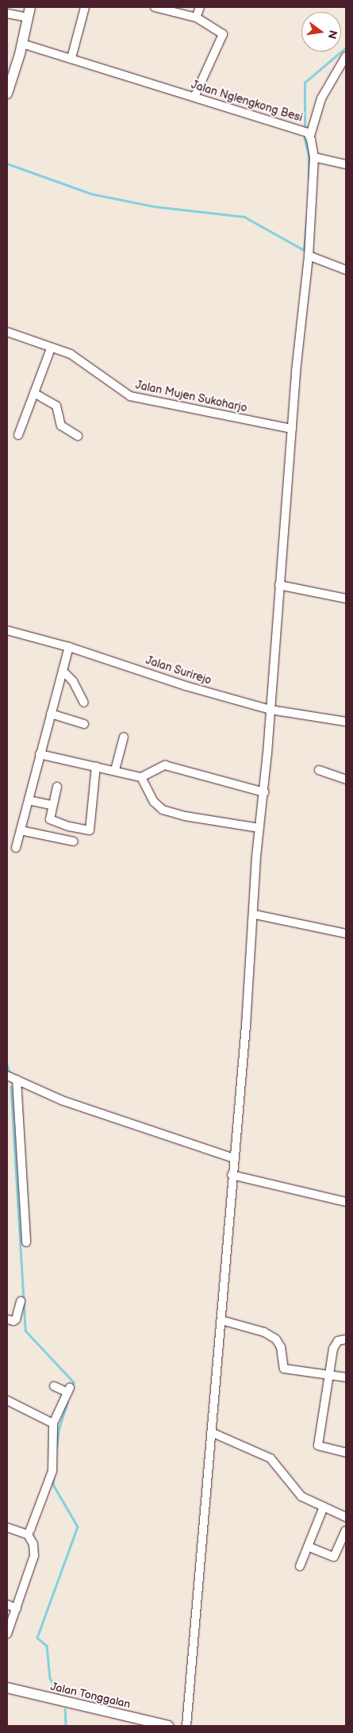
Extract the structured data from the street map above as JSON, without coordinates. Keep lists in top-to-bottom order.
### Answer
{
  "streets": {
    "street": [
      "Jalan Nglengkong Besi",
      "Jalan Mujen Sukoharjo",
      "Jalan Surirejo",
      "Jalan Tonggalan"
    ]
  },
  "crossings": [
    ["Jalan Nglengkong Besi", "Jalan Mujen Sukoharjo"],
    ["Jalan Nglengkong Besi", "Jalan Surirejo"]
  ],
  "north": "right"
}
